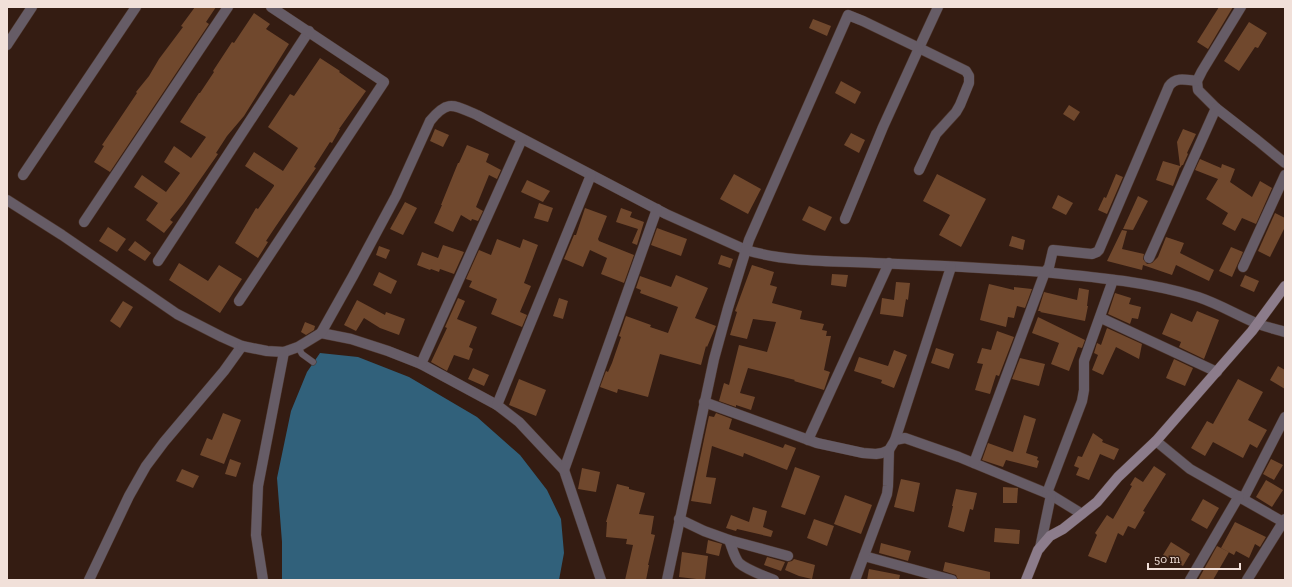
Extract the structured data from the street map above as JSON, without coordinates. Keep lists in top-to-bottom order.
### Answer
{
  "scale_bar": "50 m"
}
